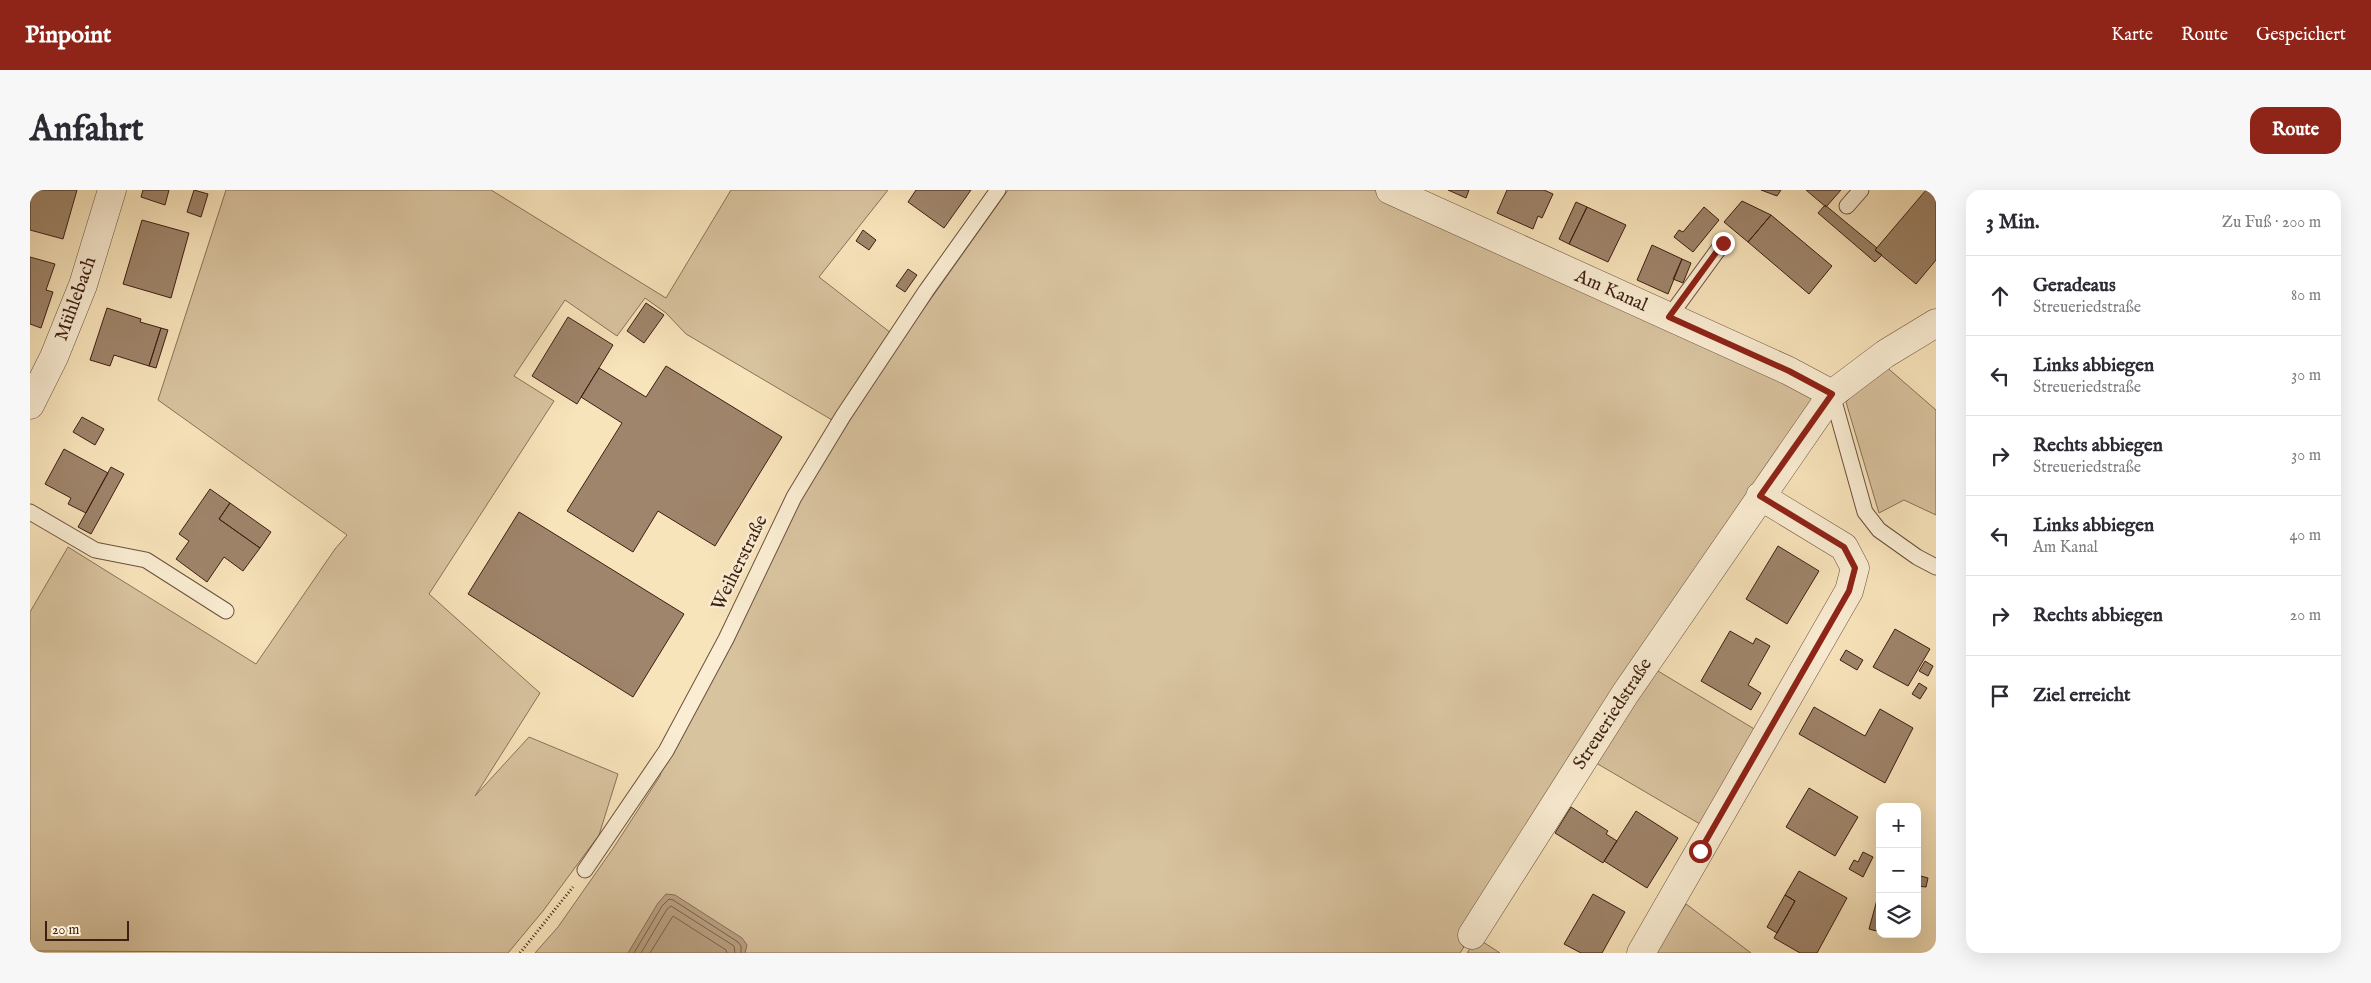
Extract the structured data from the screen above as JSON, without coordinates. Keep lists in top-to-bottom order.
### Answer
{
  "streets": {
    "street": ["Am Kanal", "Mühlebach", "Streueriedstraße"],
    "lane": ["Weiherstraße"]
  },
  "crossings": [
    ["Am Kanal", "Streueriedstraße"]
  ],
  "scale_bar": "20 m",
  "page": {
    "header": "Pinpoint",
    "nav": ["Karte", "Route", "Gespeichert"],
    "buttons": "Route",
    "title": "Anfahrt",
    "heading": ["3 Min.", "Zu Fuß · 200 m"],
    "list": [
      ["Geradeaus", "Streueriedstraße", "80 m"],
      ["Links abbiegen", "Streueriedstraße", "30 m"],
      ["Rechts abbiegen", "Streueriedstraße", "30 m"],
      ["Links abbiegen", "Am Kanal", "40 m"],
      ["Rechts abbiegen", "20 m"],
      "Ziel erreicht"
    ],
    "map_buttons": ["+", "−"],
    "scale": "20 m"
  }
}
